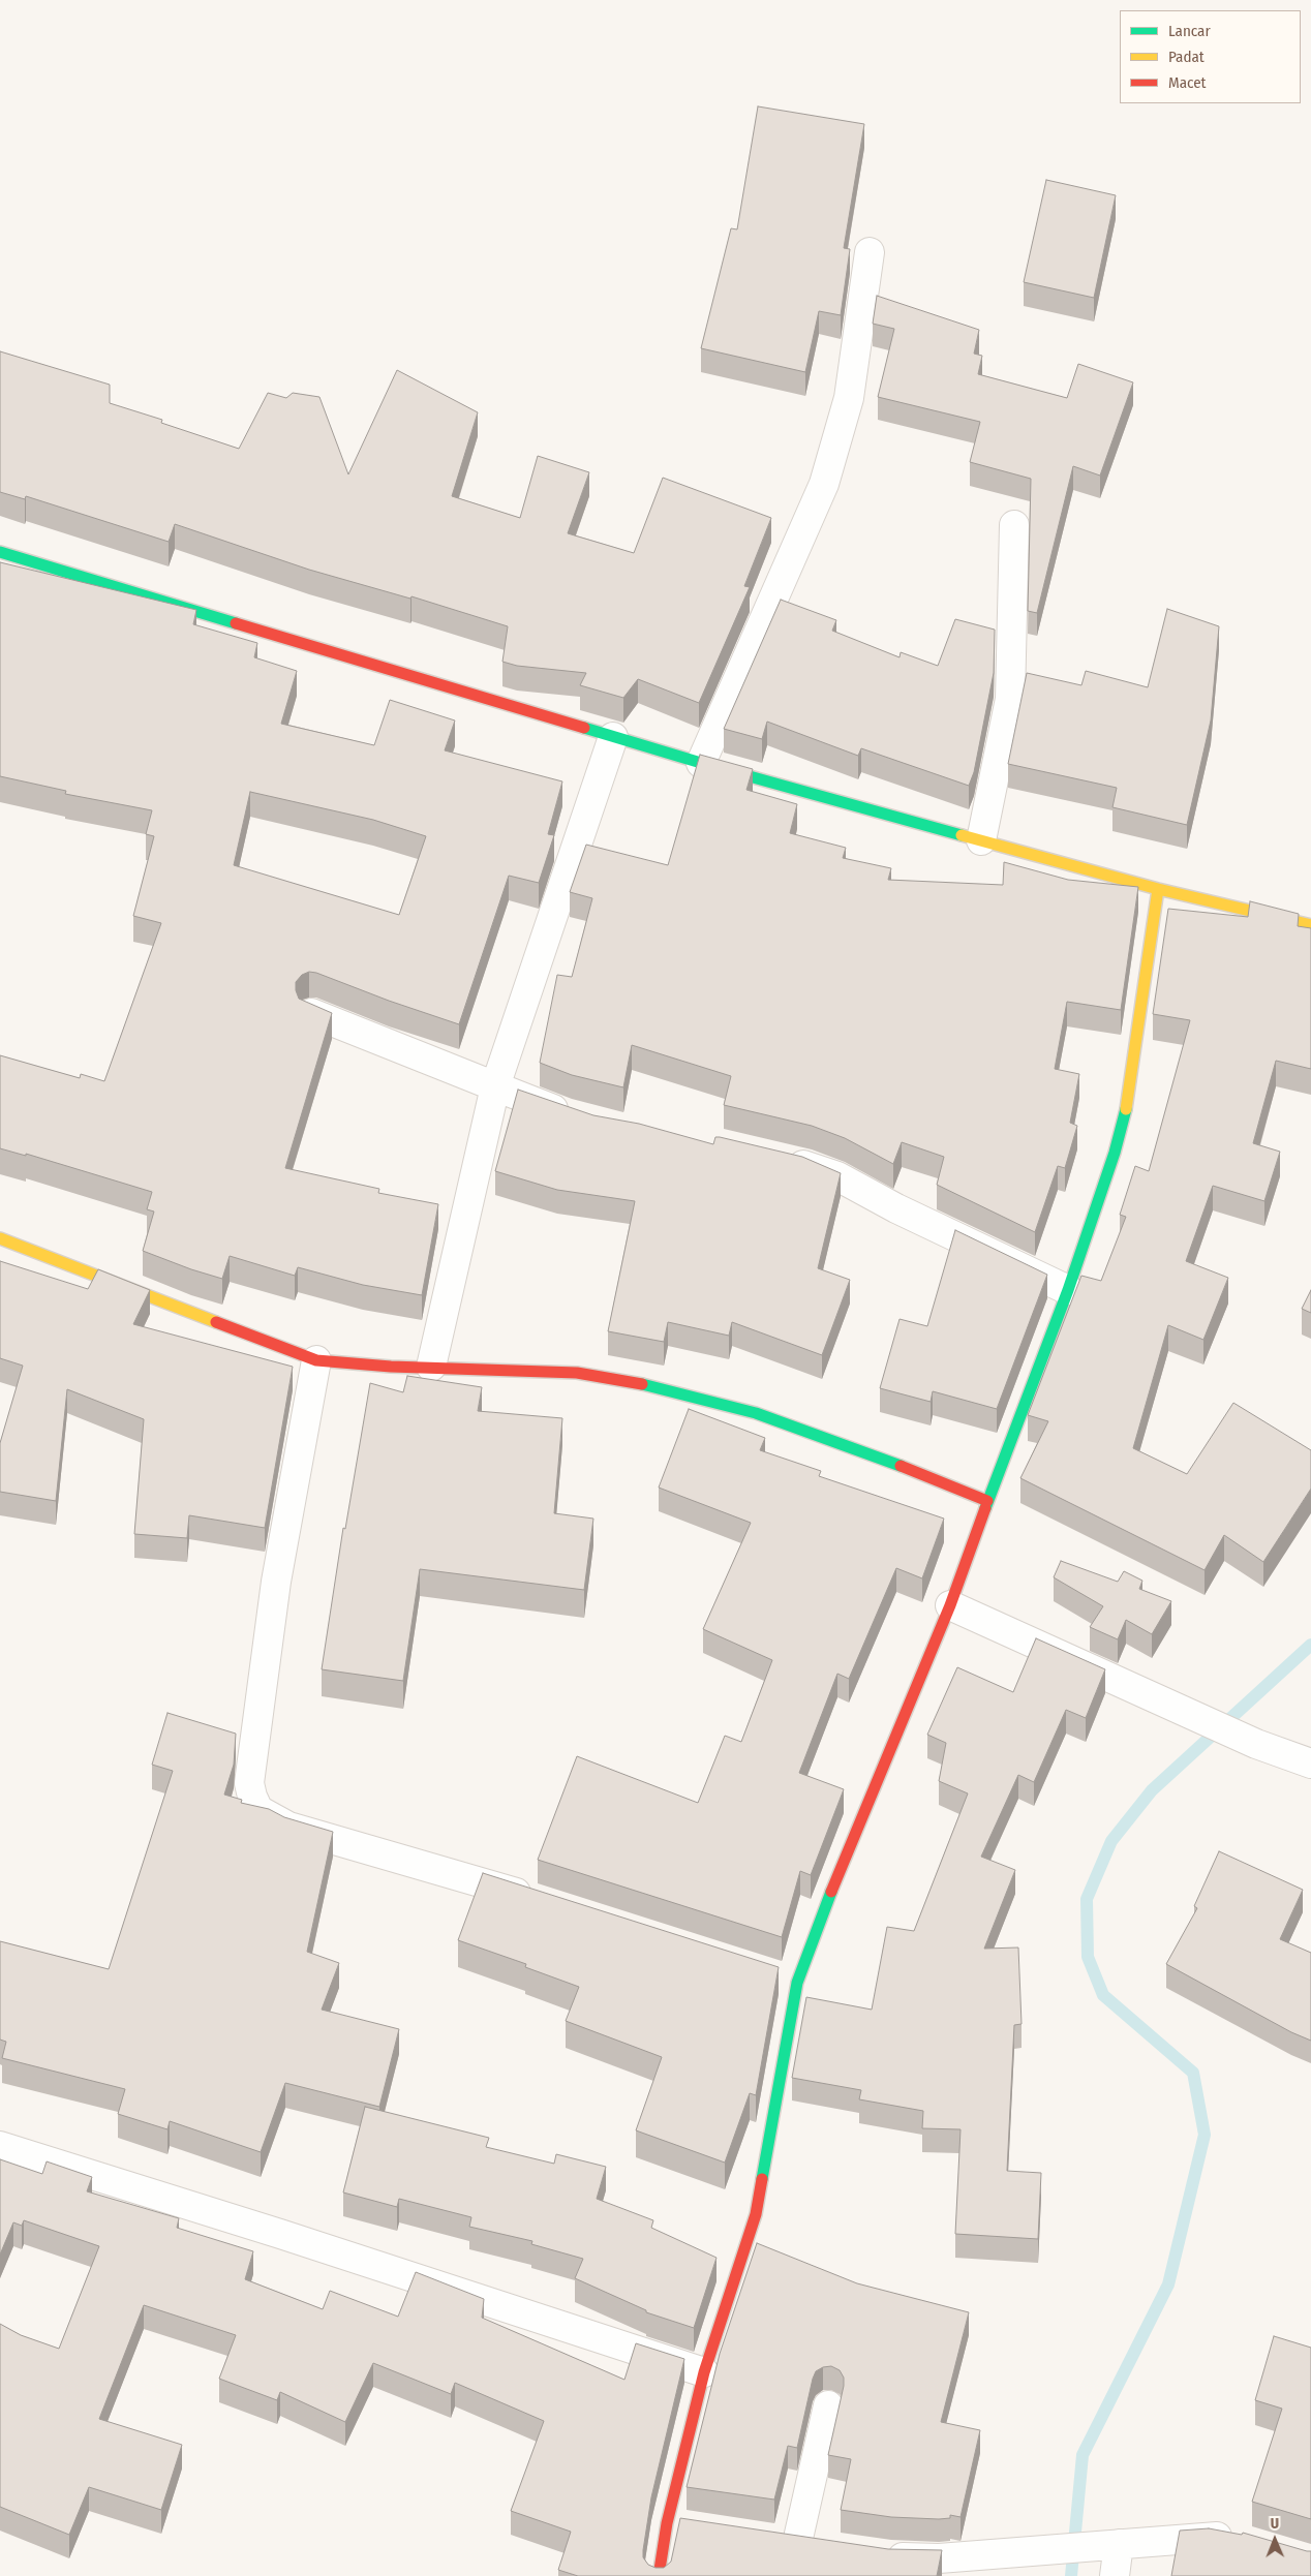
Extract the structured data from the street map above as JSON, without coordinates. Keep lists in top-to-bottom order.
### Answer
{
  "legend": ["Lancar", "Padat", "Macet"],
  "north": "top"
}
